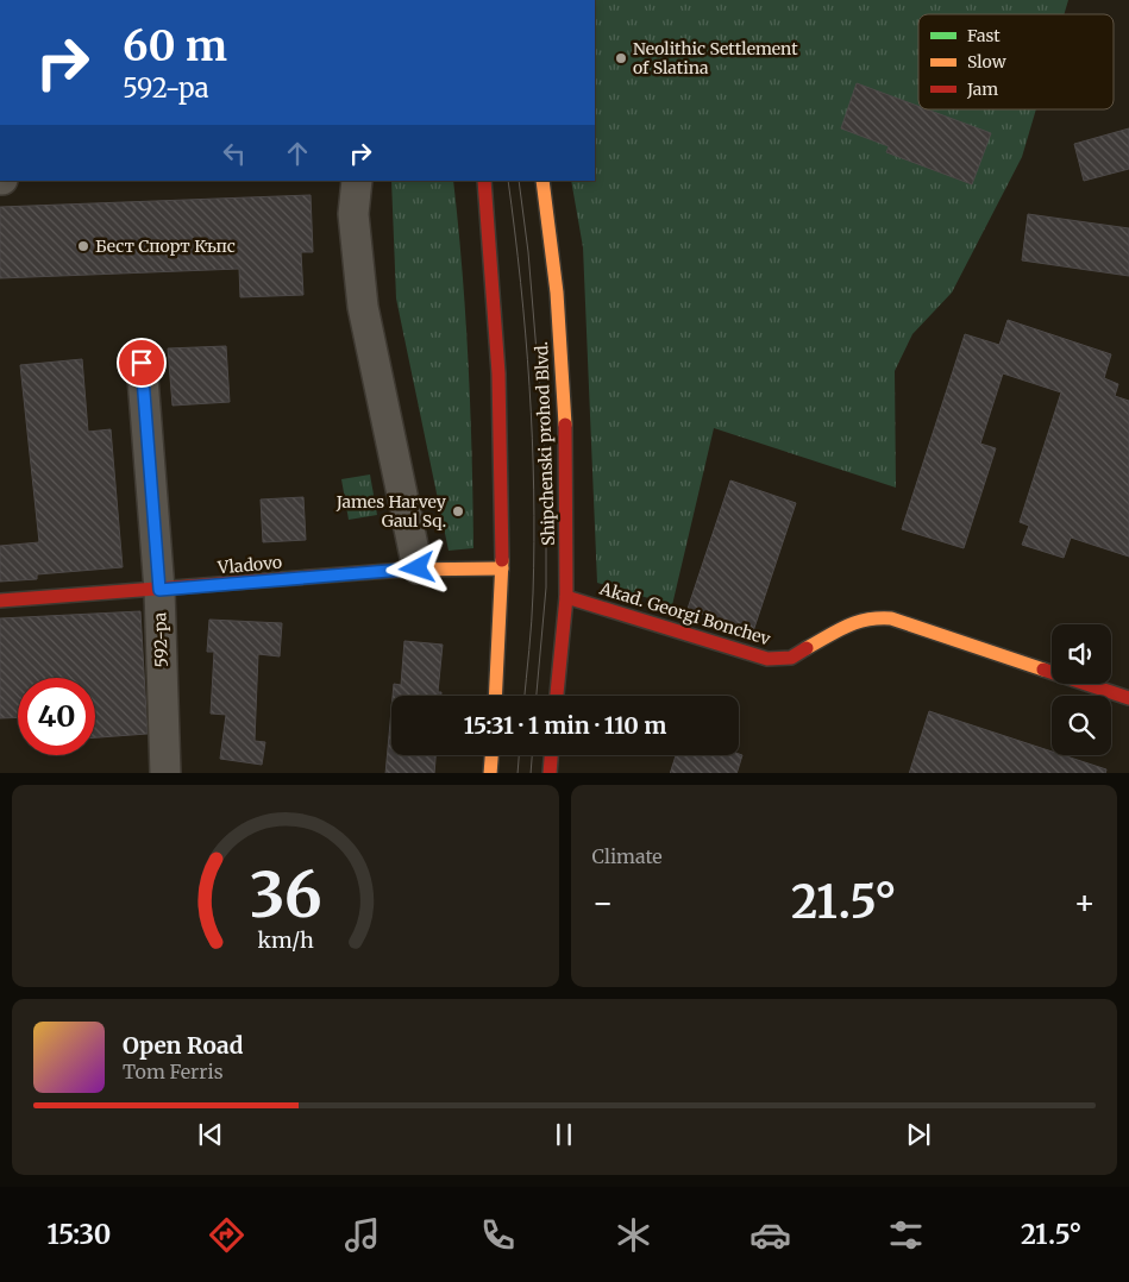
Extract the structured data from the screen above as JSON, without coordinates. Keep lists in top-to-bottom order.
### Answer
{
  "streets": {
    "main road": ["Shipchenski prohod Blvd.", "Vladovo", "Akad. Georgi Bonchev"],
    "street": ["592-ра"]
  },
  "crossings": [
    ["Shipchenski prohod Blvd.", "Akad. Georgi Bonchev"],
    ["Vladovo", "592-ра"]
  ],
  "places": ["Neolithic Settlement of Slatina", "Бест Спорт Къпс", "James Harvey Gaul Sq."],
  "legend": ["Fast", "Slow", "Jam"],
  "page": {
    "turn": ["60 m", "592-ра"],
    "limit": "40",
    "trip": "15:31 · 1 min · 110 m",
    "tile": "Climate",
    "heat": ["−", "21.5°", "+"],
    "song": ["Open Road", "Tom Ferris"],
    "tabs": ["15:30", "21.5°"],
    "gauge": ["36", "km/h"]
  }
}
